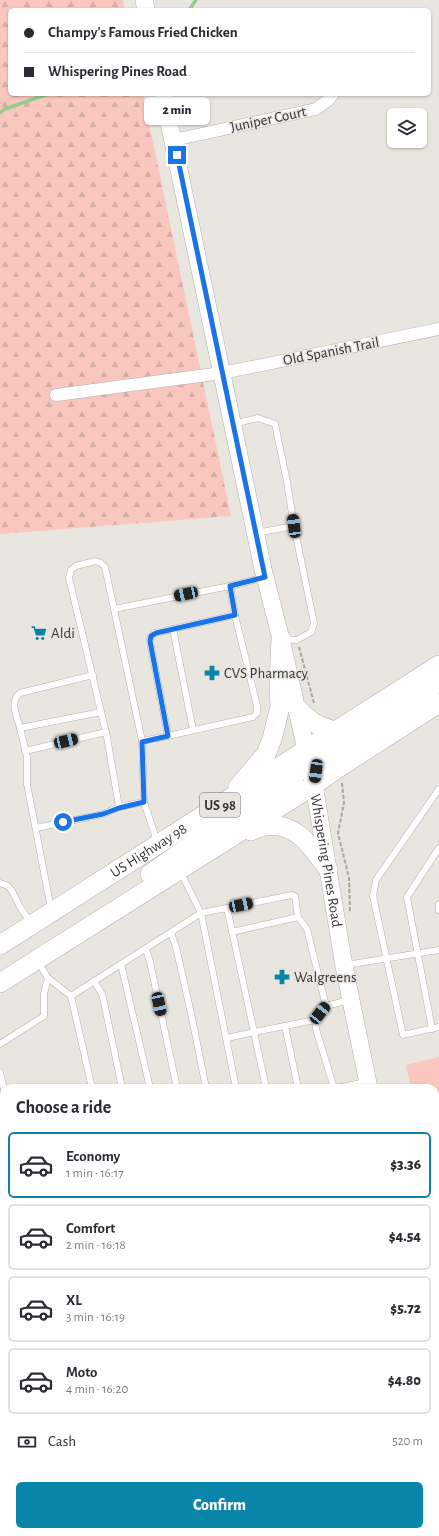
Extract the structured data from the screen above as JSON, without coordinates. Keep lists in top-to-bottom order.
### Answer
{
  "streets": {
    "main road": ["US 98", "US Highway 98"],
    "street": ["Juniper Court", "Old Spanish Trail", "Whispering Pines Road"]
  },
  "crossings": [
    ["Juniper Court", "Whispering Pines Road"],
    ["Old Spanish Trail", "Whispering Pines Road"],
    ["US 98", "Whispering Pines Road"],
    ["US Highway 98", "Whispering Pines Road"]
  ],
  "places": {
    "supermarket": ["Aldi"],
    "pharmacy": ["CVS Pharmacy", "Walgreens"]
  },
  "page": {
    "banner": ["Champy's Famous Fried Chicken", "Whispering Pines Road"],
    "bubble": "2 min",
    "heading": "Choose a ride",
    "list": [
      {
        "name": "Economy",
        "note": "1 min · 16:17",
        "value": "$3.36"
      },
      {
        "name": "Comfort",
        "note": "2 min · 16:18",
        "value": "$4.54"
      },
      {
        "name": "XL",
        "note": "3 min · 16:19",
        "value": "$5.72"
      },
      {
        "name": "Moto",
        "note": "4 min · 16:20",
        "value": "$4.80"
      }
    ],
    "pay": ["Cash", "520 m"],
    "buttons": "Confirm"
  }
}
